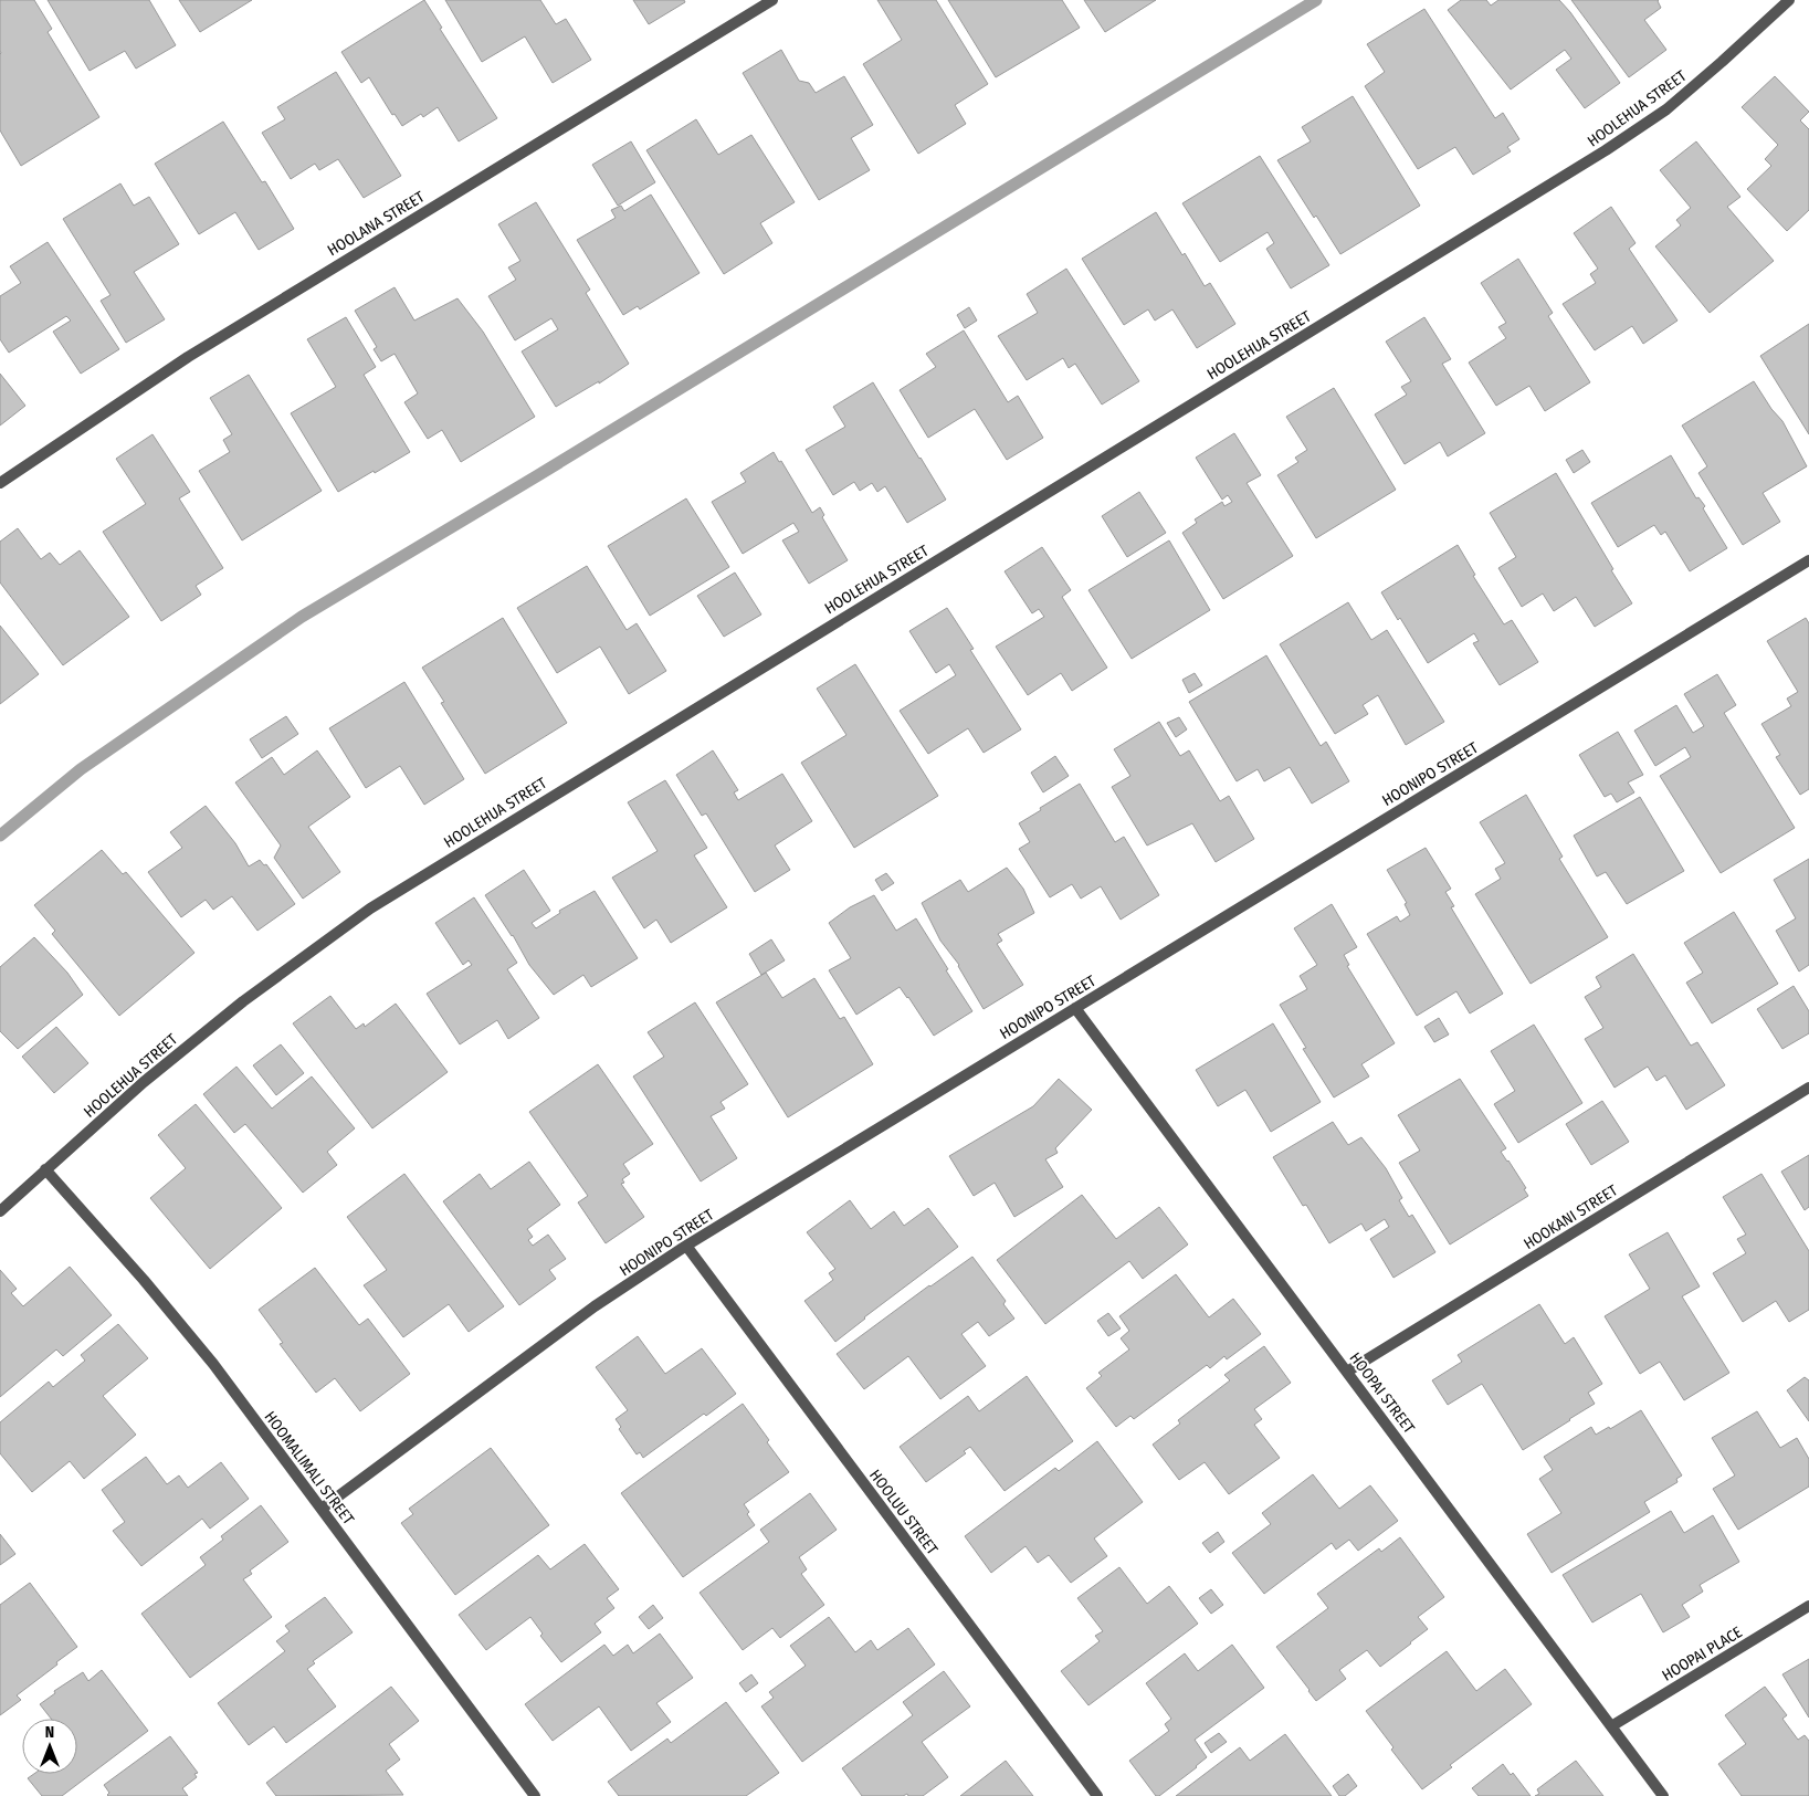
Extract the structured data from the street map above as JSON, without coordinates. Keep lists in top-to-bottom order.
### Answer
{
  "streets": {
    "street": [
      "HOOLEHUA STREET",
      "HOOLANA STREET",
      "HOONIPO STREET",
      "HOOKANI STREET",
      "HOOPAI STREET",
      "HOOMALIMALI STREET",
      "HOOLUU STREET",
      "HOOPAI PLACE"
    ]
  },
  "crossings": [
    ["HOOLEHUA STREET", "HOOMALIMALI STREET"],
    ["HOONIPO STREET", "HOOPAI STREET"],
    ["HOONIPO STREET", "HOOMALIMALI STREET"],
    ["HOONIPO STREET", "HOOLUU STREET"],
    ["HOOKANI STREET", "HOOPAI STREET"],
    ["HOOPAI STREET", "HOOPAI PLACE"]
  ],
  "north": "top"
}
